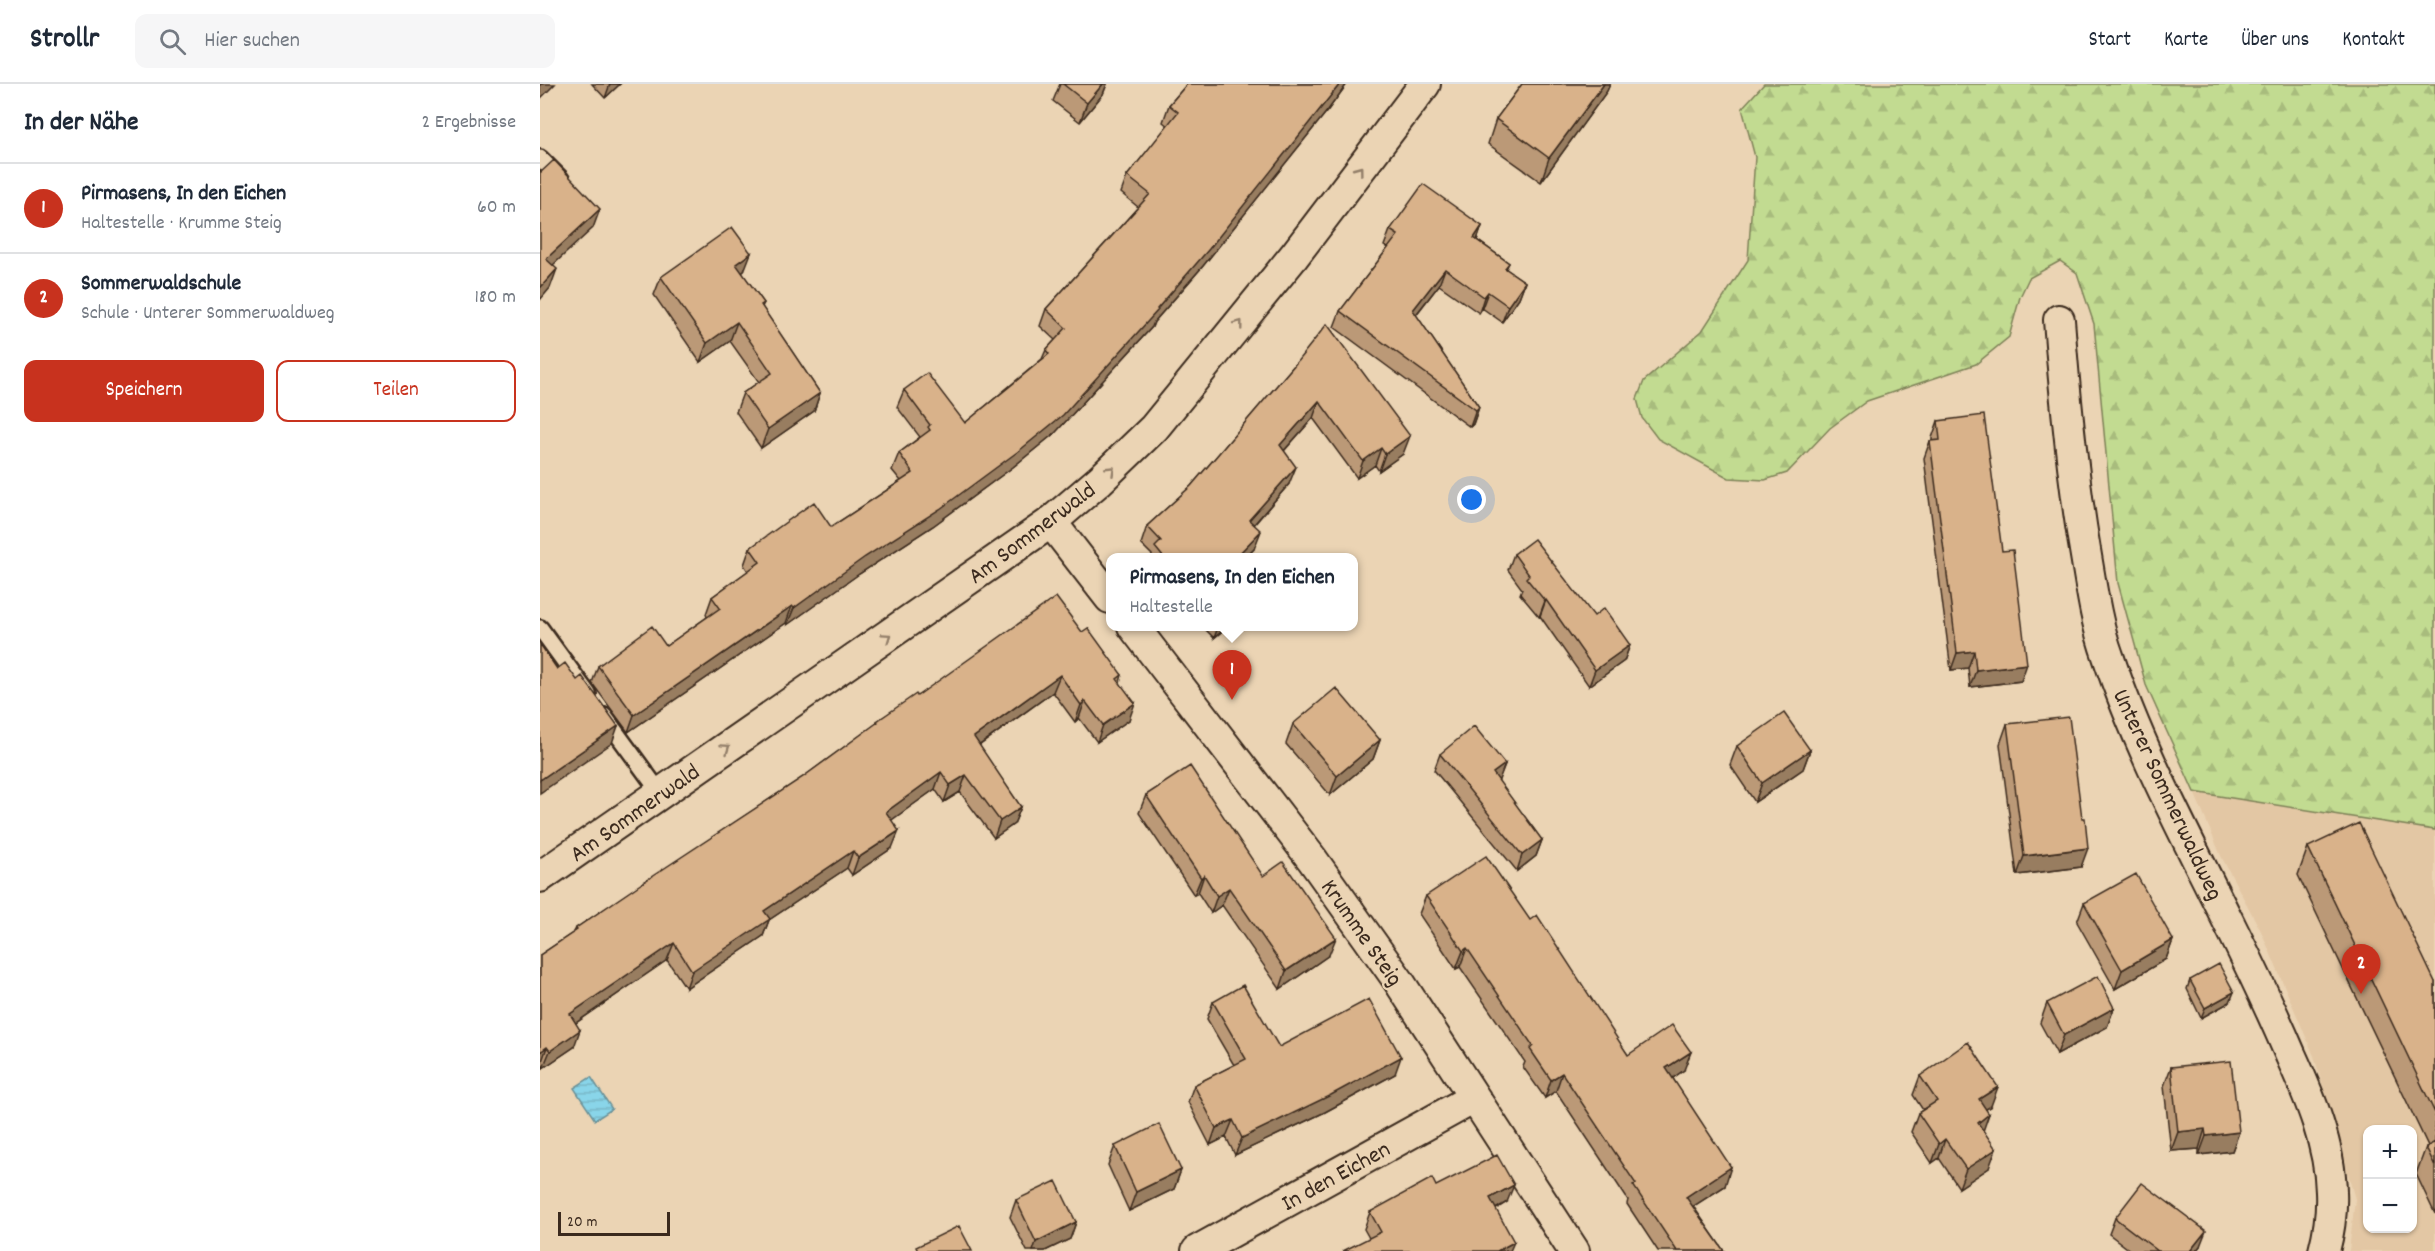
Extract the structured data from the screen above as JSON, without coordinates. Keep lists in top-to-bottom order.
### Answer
{
  "streets": {
    "street": [
      "Am Sommerwald",
      "Unterer Sommerwaldweg",
      "Krumme Steig",
      "In den Eichen"
    ]
  },
  "crossings": [
    ["Krumme Steig", "In den Eichen"]
  ],
  "one_way": ["Am Sommerwald"],
  "scale_bar": "20 m",
  "page": {
    "header": "Strollr",
    "search": "Hier suchen",
    "nav": [
      "Start",
      "Karte",
      "Über uns",
      "Kontakt"
    ],
    "heading": ["In der Nähe", "2 Ergebnisse"],
    "list": [
      {
        "mark": "1",
        "name": "Pirmasens, In den Eichen",
        "note": "Haltestelle · Krumme Steig",
        "value": "60 m"
      },
      {
        "mark": "2",
        "name": "Sommerwaldschule",
        "note": "Schule · Unterer Sommerwaldweg",
        "value": "180 m"
      }
    ],
    "buttons": ["Speichern", "Teilen"],
    "popup": ["Pirmasens, In den Eichen", "Haltestelle"],
    "pins": ["1", "2"],
    "map_buttons": ["+", "−"],
    "scale": "20 m"
  }
}
